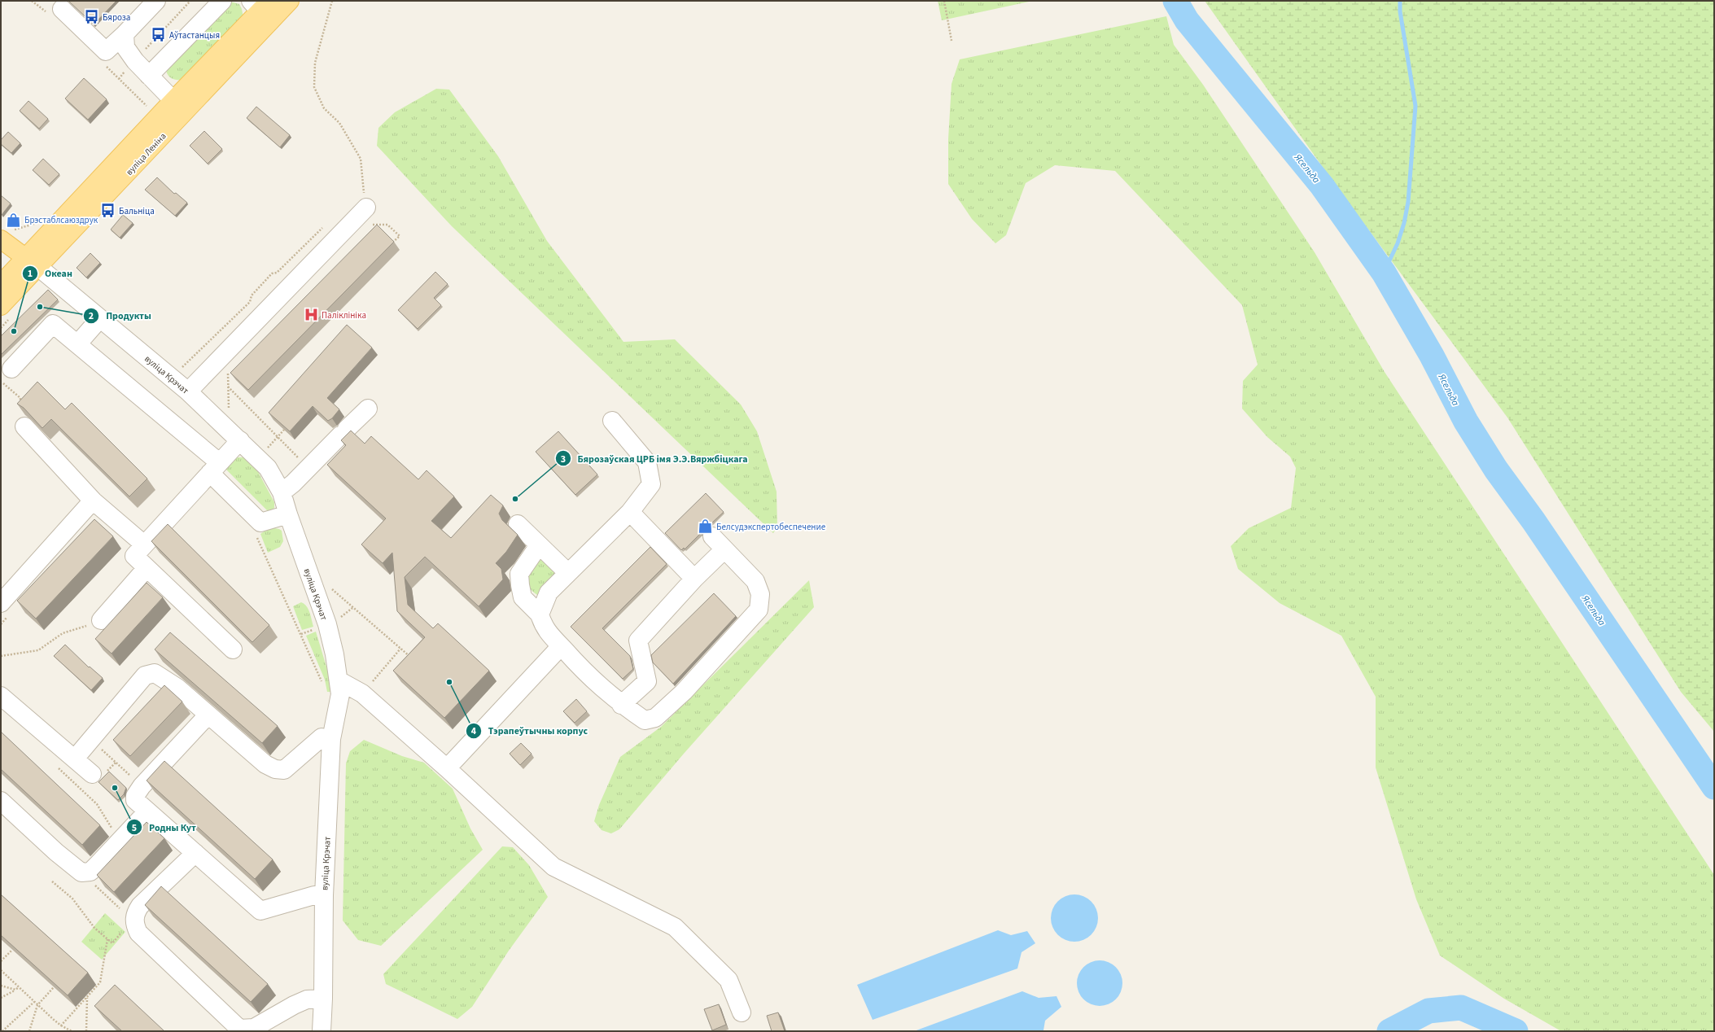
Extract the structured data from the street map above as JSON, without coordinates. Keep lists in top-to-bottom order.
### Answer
{
  "streets": {
    "main road": ["вуліца Леніна"],
    "street": ["вуліца Крэчат"]
  },
  "crossings": [
    ["вуліца Леніна", "вуліца Крэчат"]
  ],
  "water": ["Ясельда"],
  "places": {
    "bus stop": ["Бяроза", "Аўтастанцыя", "Бальніца"],
    "shop": ["Брэстаблсаюздрук", "Белсудэкспертобеспечение"],
    "other": [
      "Продукты",
      "Океан",
      "Бярозаўская ЦРБ імя Э.Э.Вяржбіцкага",
      "Тэрапеўтычны корпус",
      "Родны Кут"
    ],
    "hospital": ["Паліклініка"]
  }
}
